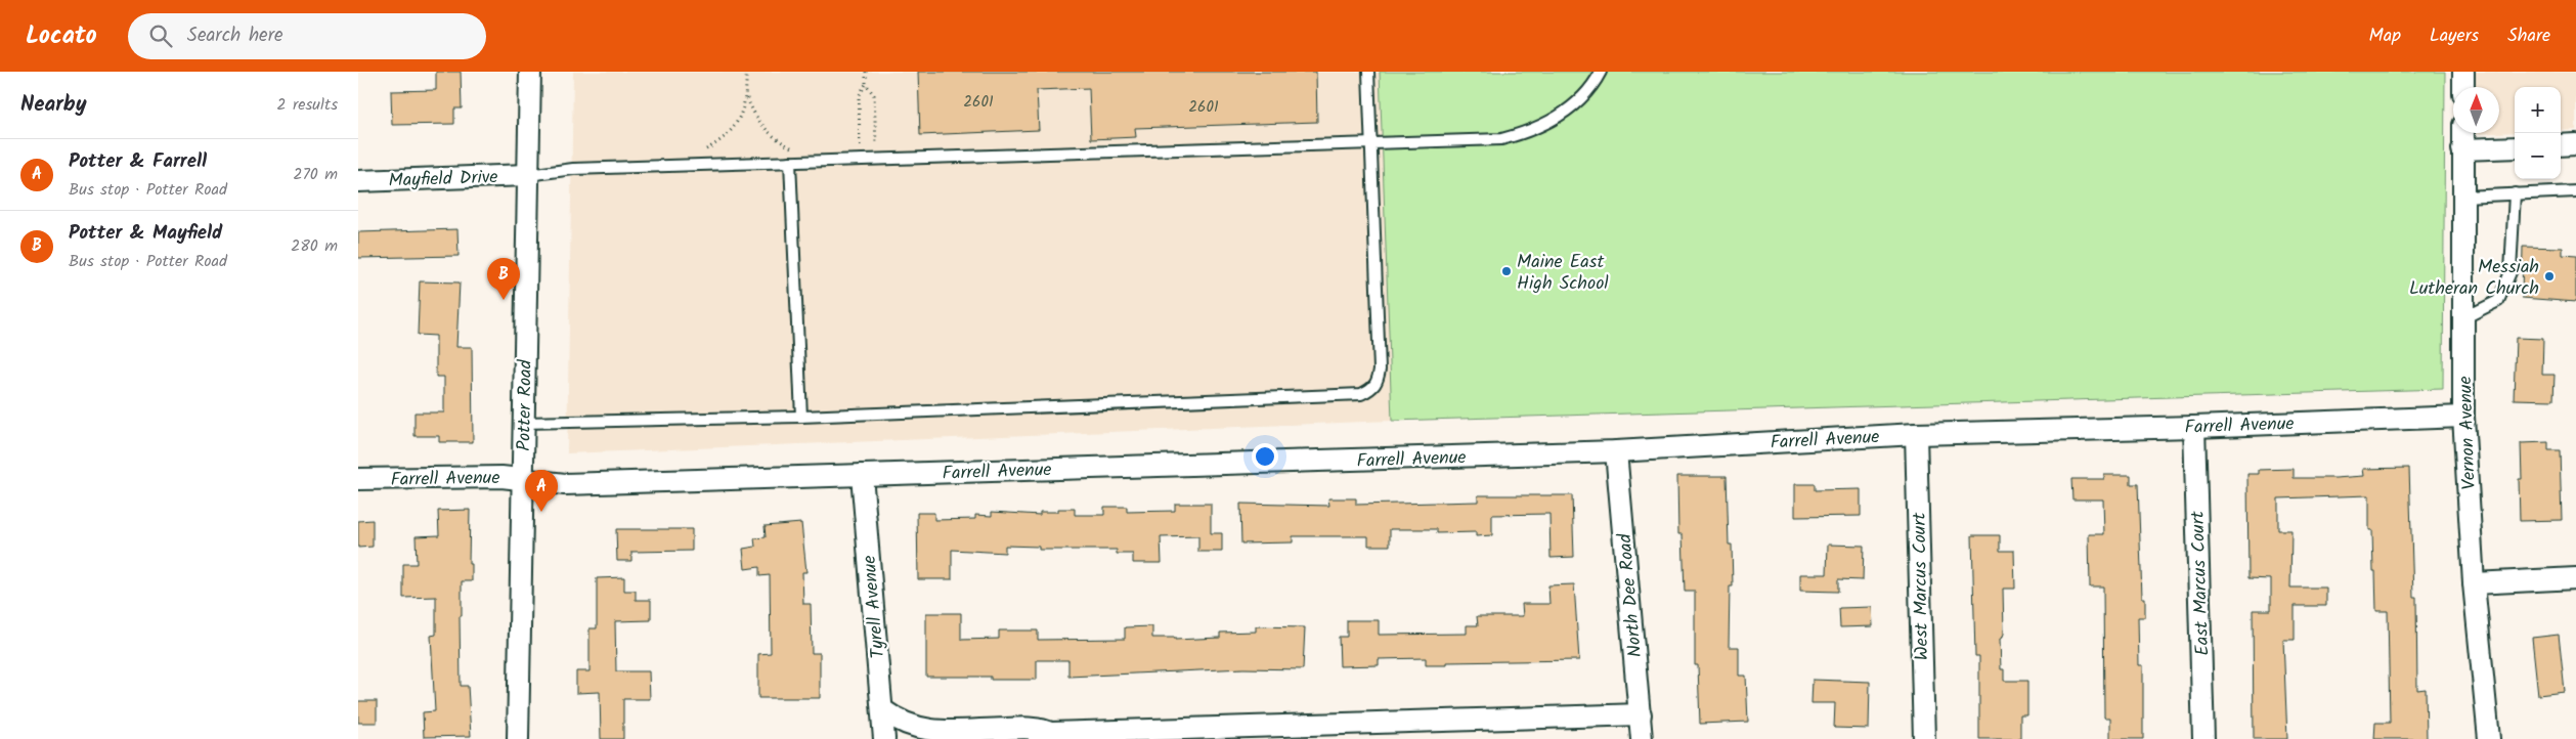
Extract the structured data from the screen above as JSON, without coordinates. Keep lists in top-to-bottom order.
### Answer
{
  "streets": {
    "street": [
      "Mayfield Drive",
      "Potter Road",
      "Farrell Avenue",
      "Vernon Avenue",
      "East Marcus Court",
      "West Marcus Court",
      "North Dee Road",
      "Tyrell Avenue"
    ]
  },
  "crossings": [
    ["Mayfield Drive", "Potter Road"],
    ["Potter Road", "Farrell Avenue"],
    ["Farrell Avenue", "Vernon Avenue"],
    ["Farrell Avenue", "East Marcus Court"],
    ["Farrell Avenue", "West Marcus Court"],
    ["Farrell Avenue", "North Dee Road"],
    ["Farrell Avenue", "Tyrell Avenue"]
  ],
  "places": ["Maine East High School", "Messiah Lutheran Church"],
  "house_numbers": ["2601", "2601"],
  "north": "top",
  "page": {
    "header": "Locato",
    "search": "Search here",
    "nav": ["Map", "Layers", "Share"],
    "heading": ["Nearby", "2 results"],
    "map_buttons": ["+", "−"],
    "list": [
      {
        "mark": "A",
        "name": "Potter & Farrell",
        "note": "Bus stop · Potter Road",
        "value": "270 m"
      },
      {
        "mark": "B",
        "name": "Potter & Mayfield",
        "note": "Bus stop · Potter Road",
        "value": "280 m"
      }
    ],
    "pins": ["B", "A"]
  }
}
